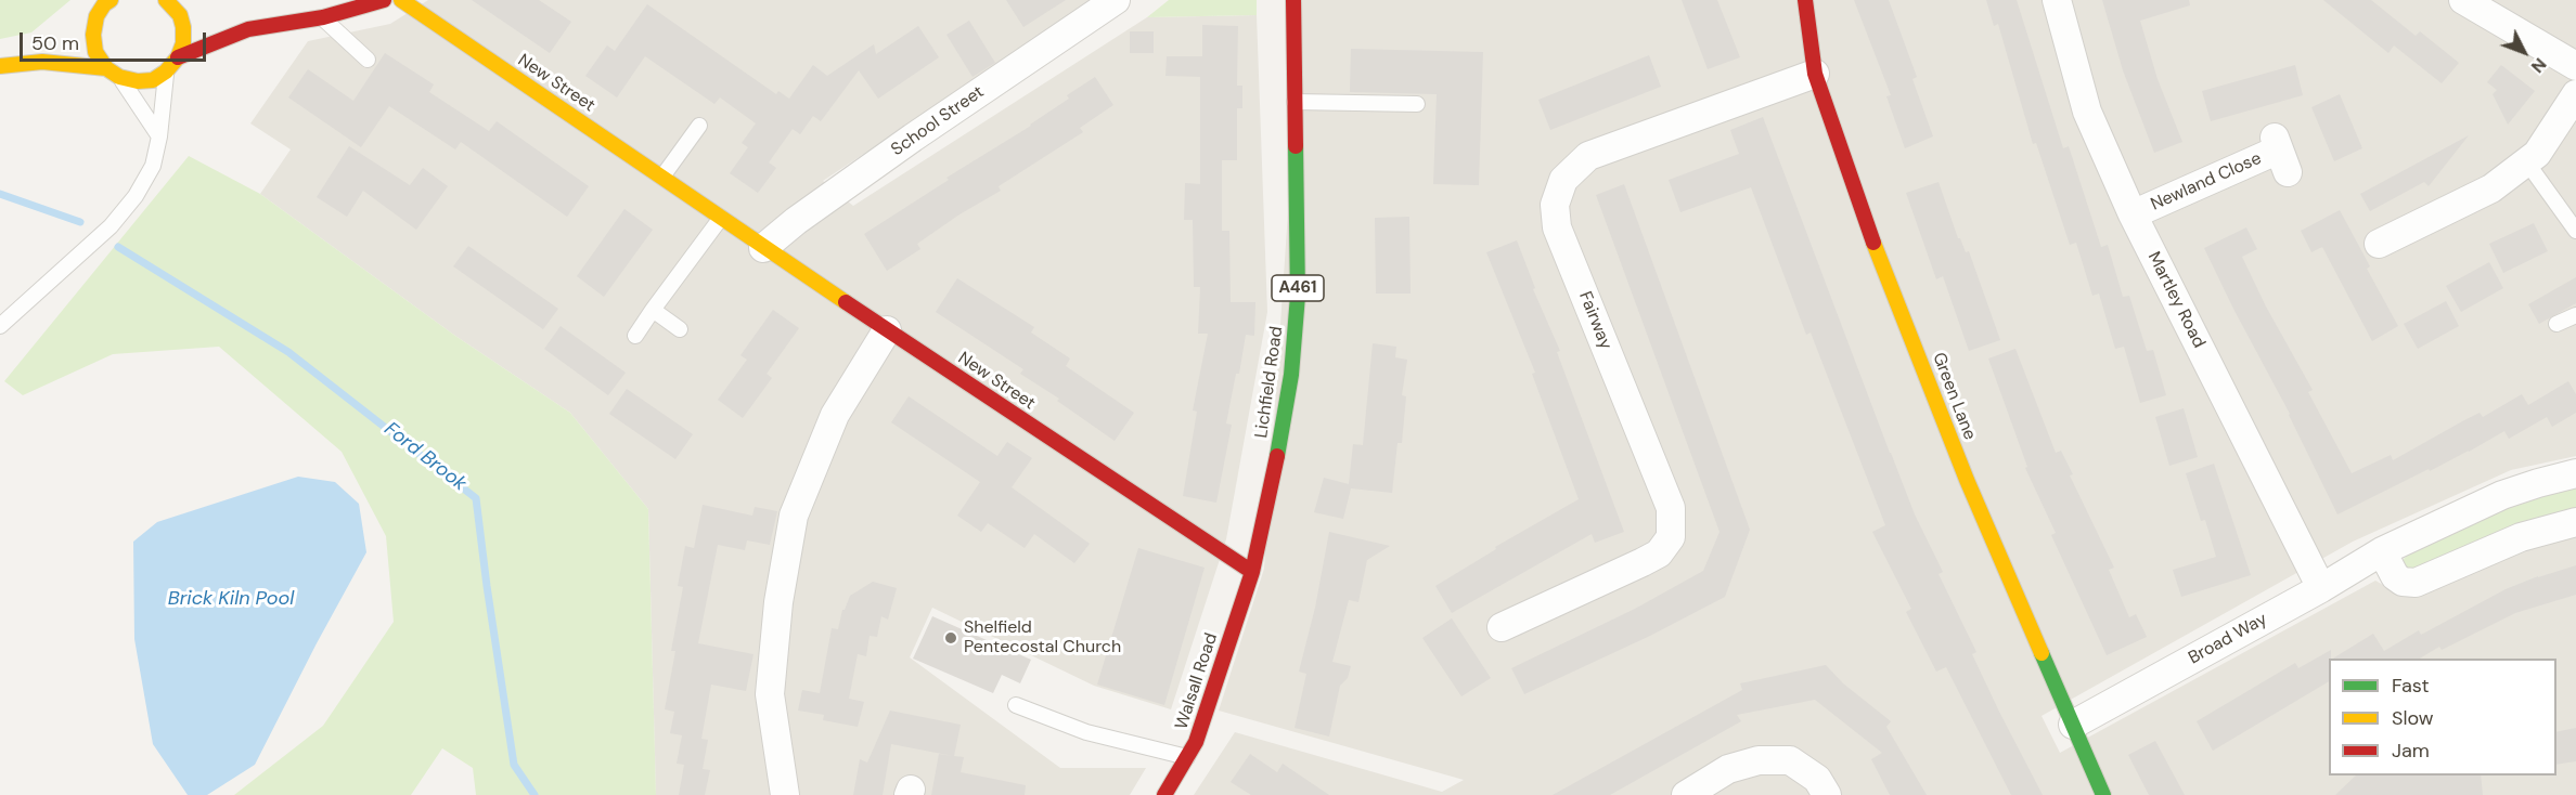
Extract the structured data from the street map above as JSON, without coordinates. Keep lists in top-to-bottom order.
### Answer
{
  "streets": {
    "main road": [
      "New Street",
      "A461",
      "Lichfield Road",
      "Green Lane",
      "Walsall Road"
    ],
    "street": [
      "School Street",
      "Newland Close",
      "Martley Road",
      "Fairway",
      "Broad Way"
    ]
  },
  "crossings": [
    ["New Street", "School Street"],
    ["New Street", "Lichfield Road"],
    ["New Street", "Walsall Road"],
    ["Newland Close", "Martley Road"],
    ["Martley Road", "Broad Way"],
    ["Fairway", "Green Lane"],
    ["Lichfield Road", "Walsall Road"],
    ["Green Lane", "Broad Way"]
  ],
  "water": ["Ford Brook", "Brick Kiln Pool"],
  "places": ["Shelfield Pentecostal Church"],
  "legend": ["Fast", "Slow", "Jam"],
  "scale_bar": "50 m",
  "north": "bottom right"
}
